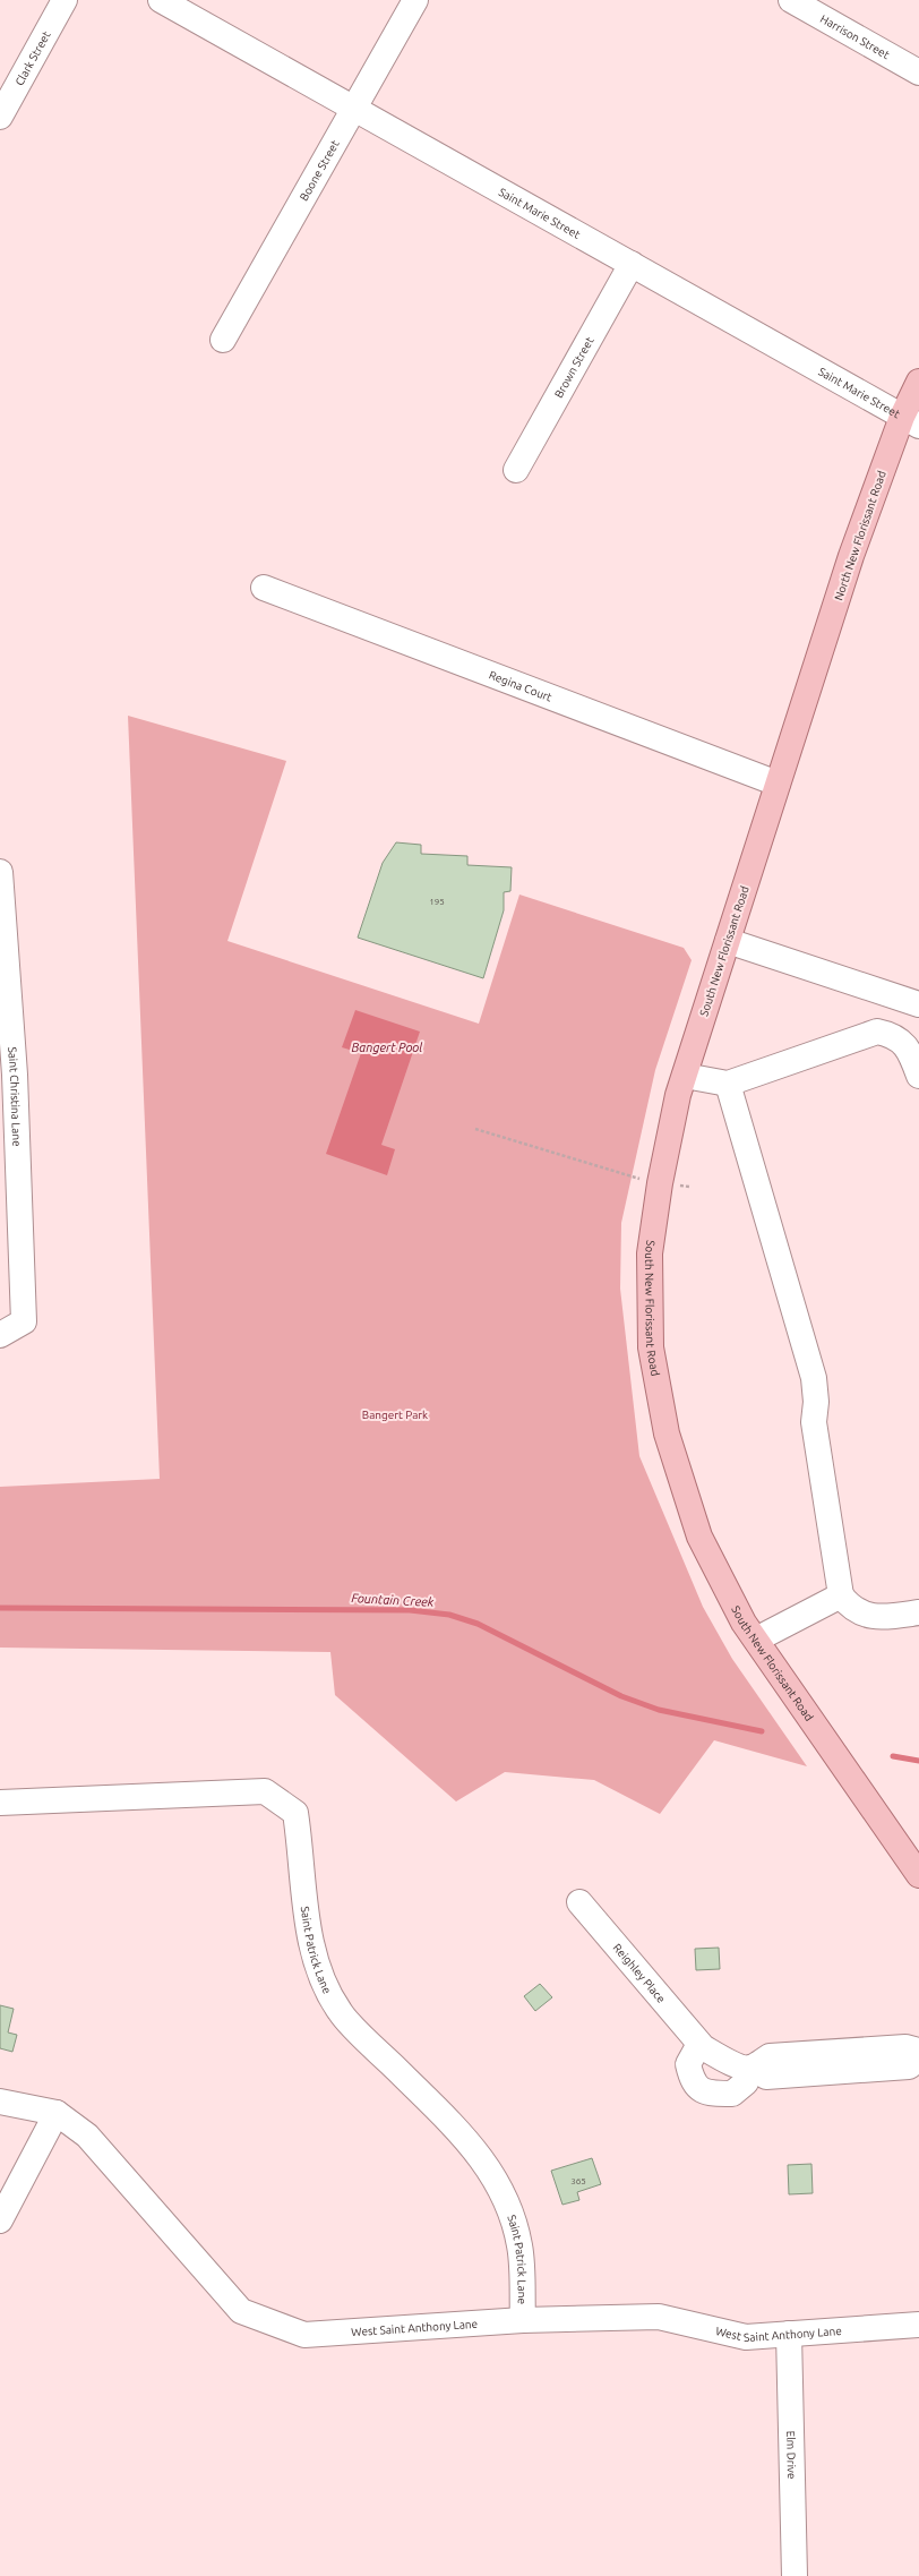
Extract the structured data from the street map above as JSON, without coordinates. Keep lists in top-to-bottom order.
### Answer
{
  "streets": {
    "main road": ["North New Florissant Road", "South New Florissant Road"],
    "street": [
      "Harrison Street",
      "Clark Street",
      "Boone Street",
      "Saint Marie Street",
      "Brown Street",
      "Regina Court",
      "Saint Christina Lane",
      "Saint Patrick Lane",
      "Reighley Place",
      "West Saint Anthony Lane",
      "Elm Drive"
    ]
  },
  "crossings": [
    ["Boone Street", "Saint Marie Street"],
    ["Saint Marie Street", "Brown Street"],
    ["Saint Marie Street", "North New Florissant Road"],
    ["North New Florissant Road", "South New Florissant Road"],
    ["Regina Court", "South New Florissant Road"],
    ["Saint Patrick Lane", "West Saint Anthony Lane"],
    ["West Saint Anthony Lane", "Elm Drive"]
  ],
  "water": ["Bangert Pool", "Fountain Creek"],
  "parks": ["Bangert Park"],
  "house_numbers": ["195", "365"]
}
